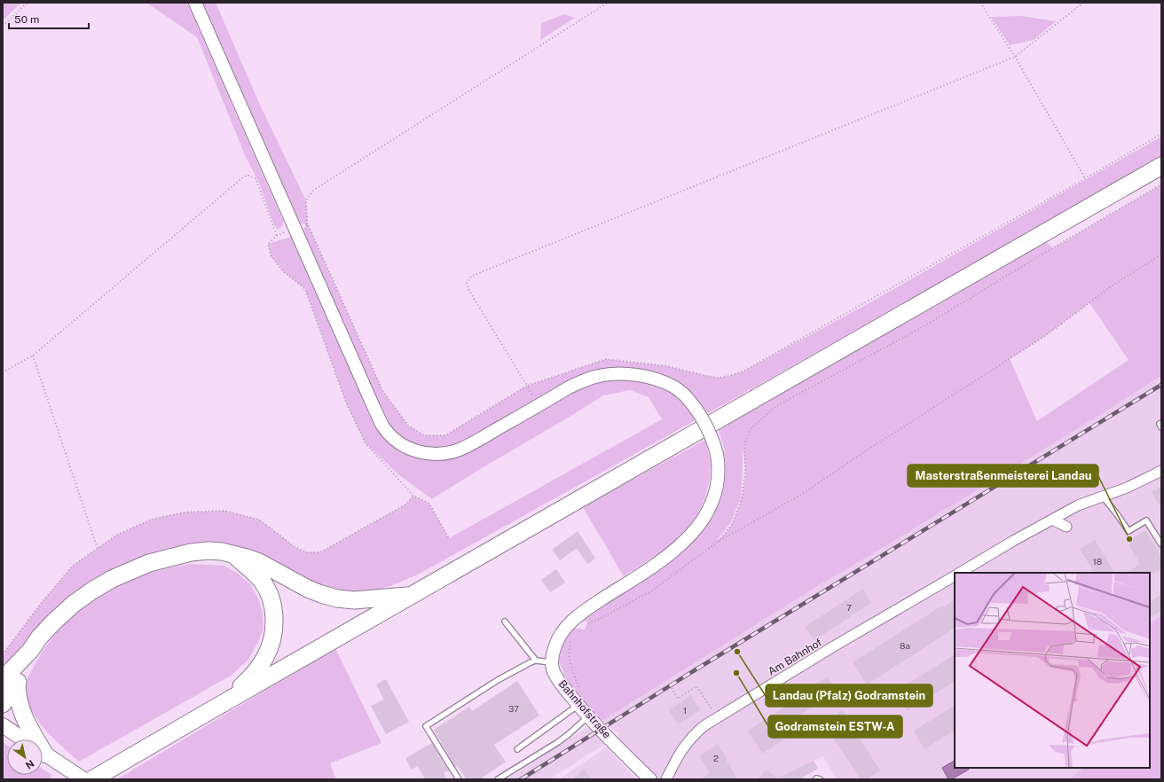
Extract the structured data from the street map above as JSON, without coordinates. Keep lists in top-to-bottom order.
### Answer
{
  "streets": {
    "street": ["Am Bahnhof", "Bahnhofstraße"]
  },
  "places": ["Masterstraßenmeisterei Landau", "Landau (Pfalz) Godramstein", "Godramstein ESTW-A"],
  "house_numbers": [
    "18",
    "7",
    "8a",
    "37",
    "1",
    "2"
  ],
  "scale_bar": "50 m",
  "north": "bottom right"
}
